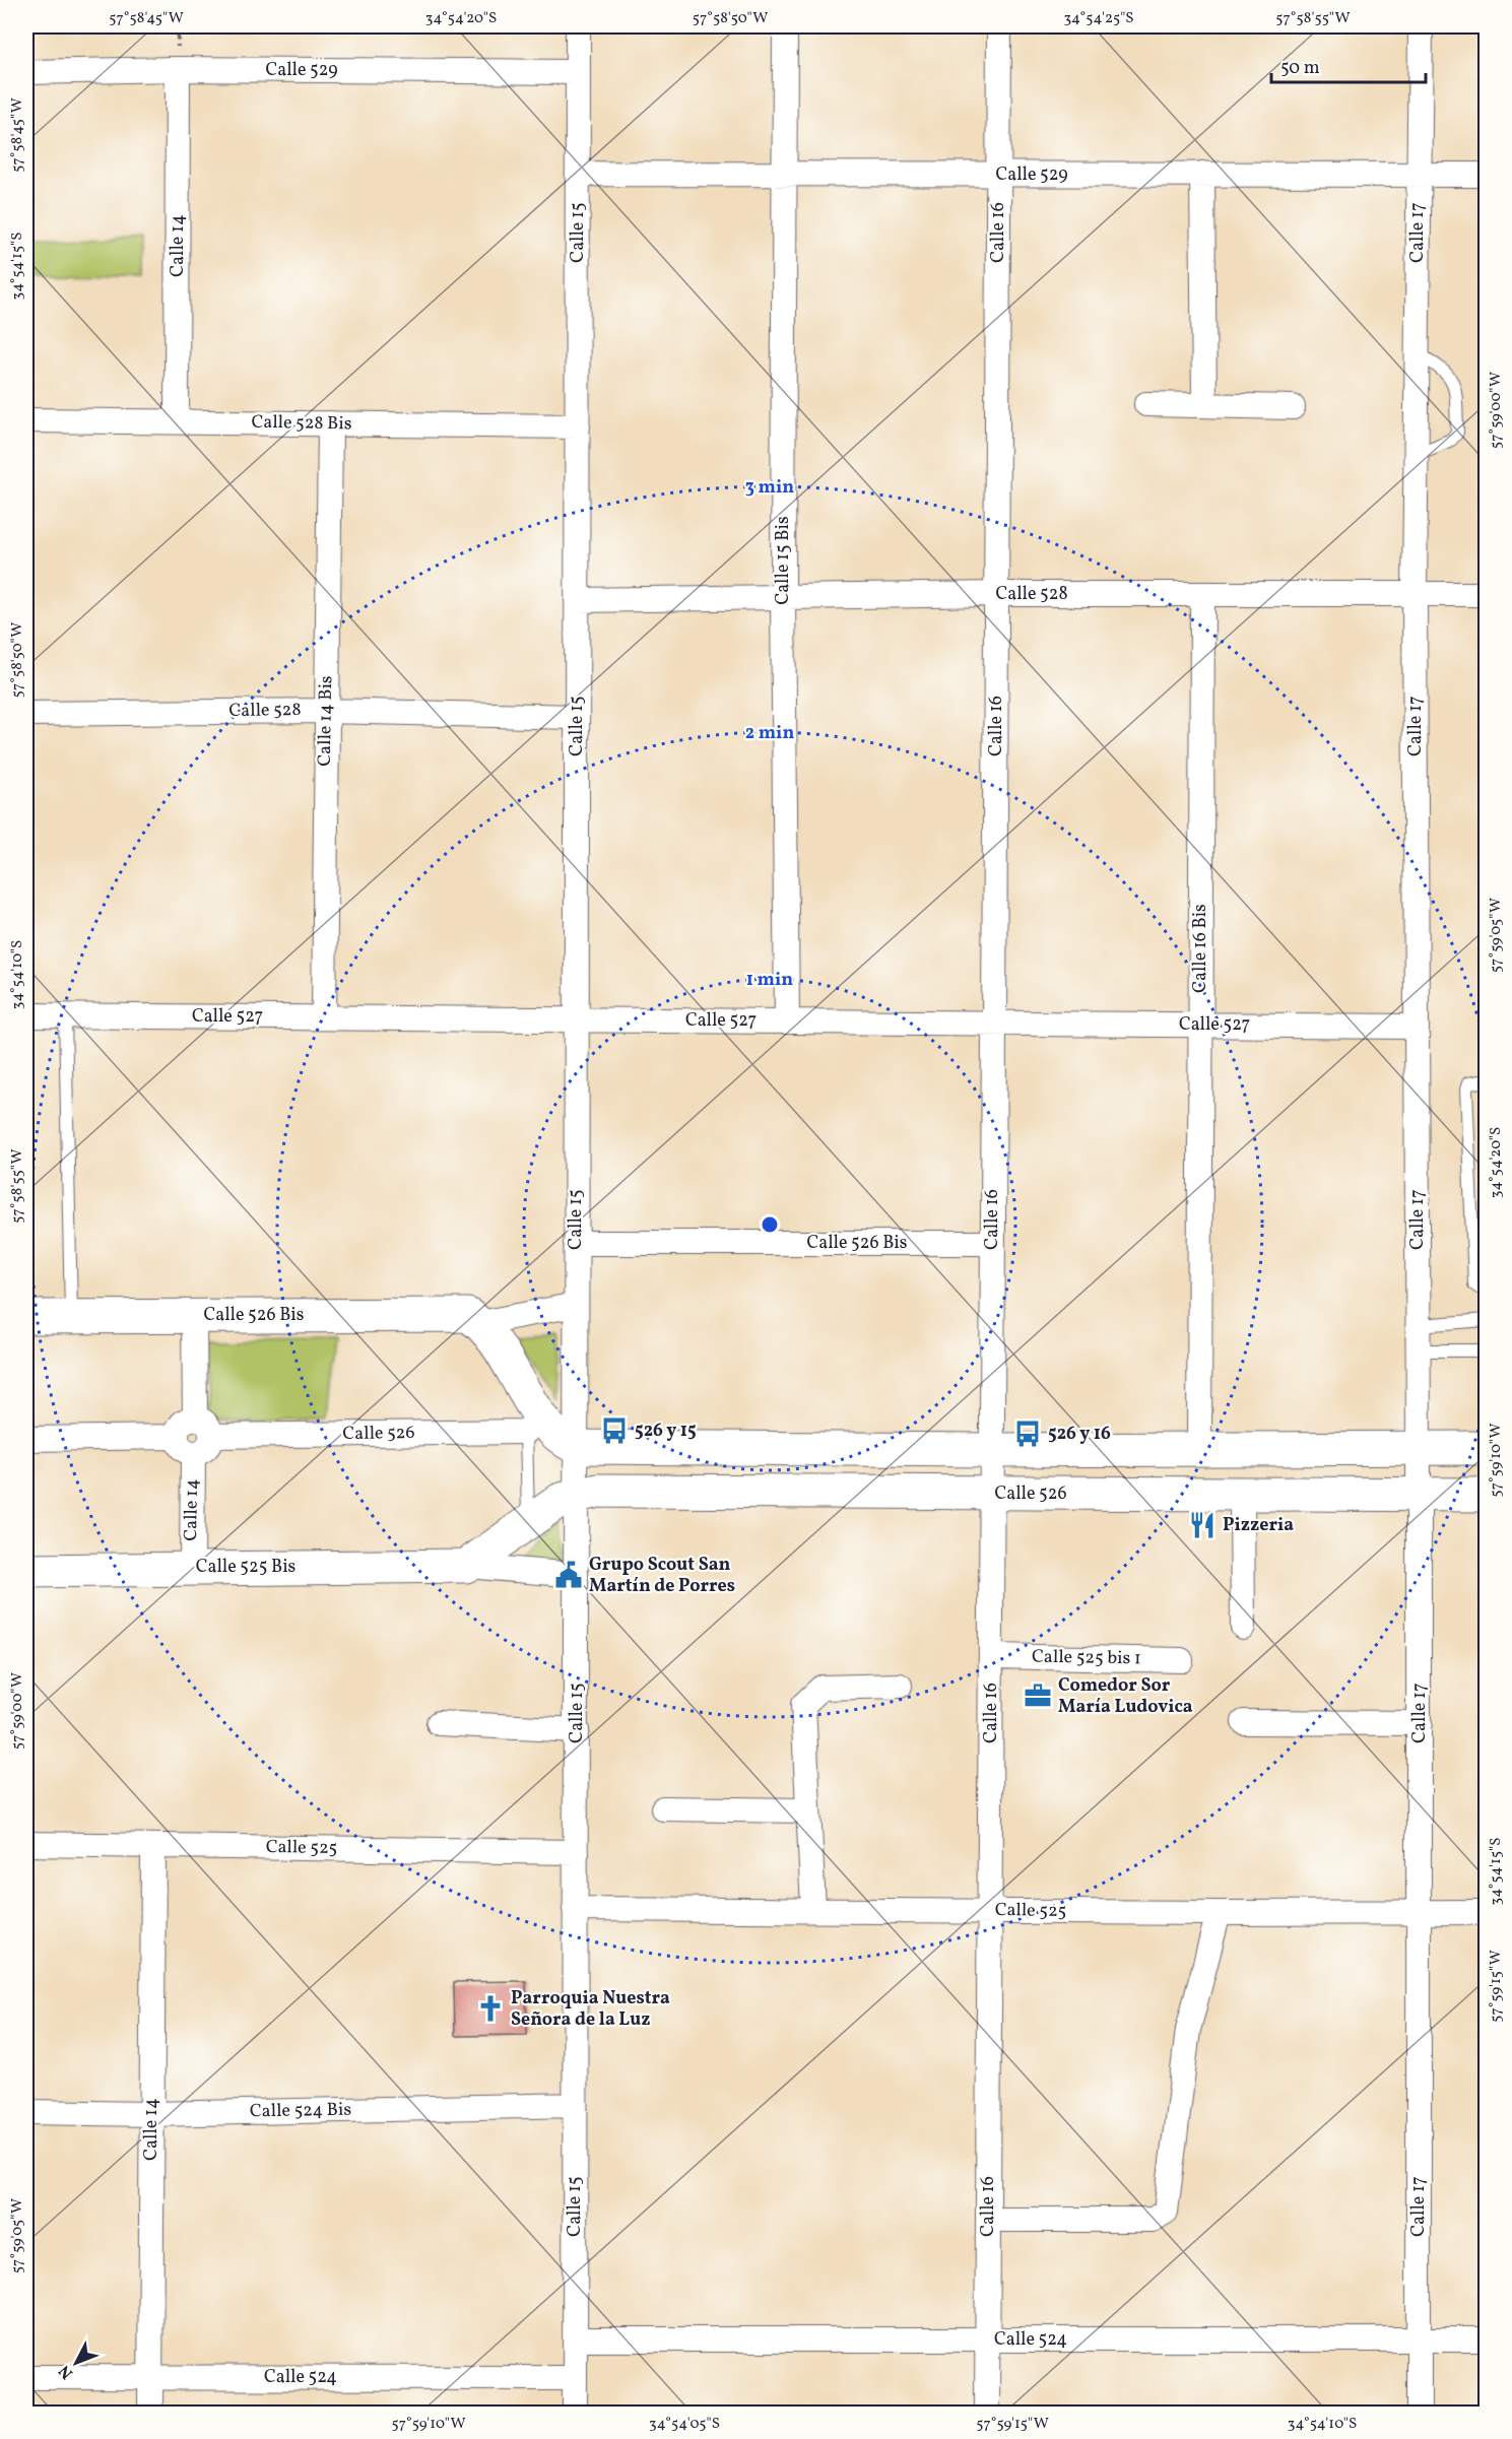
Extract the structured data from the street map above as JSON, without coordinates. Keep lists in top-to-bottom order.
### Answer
{
  "streets": {
    "main road": ["Calle 526 Bis", "Calle 526", "Calle 525 Bis"],
    "street": [
      "Calle 529",
      "Calle 15",
      "Calle 16",
      "Calle 17",
      "Calle 14",
      "Calle 528 Bis",
      "Calle 15 Bis",
      "Calle 528",
      "Calle 14 Bis",
      "Calle 16 Bis",
      "Calle 527",
      "Calle 525 bis 1",
      "Calle 525",
      "Calle 524 Bis",
      "Calle 524"
    ]
  },
  "crossings": [
    ["Calle 529", "Calle 15"],
    ["Calle 529", "Calle 16"],
    ["Calle 529", "Calle 17"],
    ["Calle 529", "Calle 14"],
    ["Calle 529", "Calle 15 Bis"],
    ["Calle 15", "Calle 528 Bis"],
    ["Calle 15", "Calle 528"],
    ["Calle 15", "Calle 527"],
    ["Calle 15", "Calle 526 Bis"],
    ["Calle 15", "Calle 526"],
    ["Calle 15", "Calle 525 Bis"],
    ["Calle 15", "Calle 525"],
    ["Calle 15", "Calle 524 Bis"],
    ["Calle 15", "Calle 524"],
    ["Calle 16", "Calle 528"],
    ["Calle 16", "Calle 527"],
    ["Calle 16", "Calle 526 Bis"],
    ["Calle 16", "Calle 526"],
    ["Calle 16", "Calle 525 bis 1"],
    ["Calle 16", "Calle 525"],
    ["Calle 16", "Calle 524"],
    ["Calle 17", "Calle 528"],
    ["Calle 17", "Calle 527"],
    ["Calle 17", "Calle 526"],
    ["Calle 17", "Calle 525"],
    ["Calle 17", "Calle 524"],
    ["Calle 14", "Calle 528 Bis"],
    ["Calle 14", "Calle 526"],
    ["Calle 14", "Calle 525 Bis"],
    ["Calle 14", "Calle 525"],
    ["Calle 14", "Calle 524 Bis"],
    ["Calle 14", "Calle 524"],
    ["Calle 528 Bis", "Calle 14 Bis"],
    ["Calle 15 Bis", "Calle 528"],
    ["Calle 15 Bis", "Calle 527"],
    ["Calle 528", "Calle 14 Bis"],
    ["Calle 528", "Calle 16 Bis"],
    ["Calle 14 Bis", "Calle 527"],
    ["Calle 16 Bis", "Calle 527"]
  ],
  "places": {
    "bus stop": ["526 y 15", "526 y 16"],
    "restaurant": ["Pizzeria"],
    "public building": ["Grupo Scout San Martín de Porres"],
    "office": ["Comedor Sor María Ludovica"],
    "church": ["Parroquia Nuestra Señora de la Luz"]
  },
  "scale_bar": "50 m",
  "north": "bottom left",
  "coordinates": [
    "57°58'45\"W",
    "34°54'20\"S",
    "57°58'50\"W",
    "34°54'25\"S",
    "57°58'55\"W",
    "34°54'15\"S",
    "57°59'00\"W",
    "57°59'05\"W",
    "34°54'10\"S",
    "57°59'10\"W",
    "57°59'15\"W",
    "34°54'05\"S"
  ],
  "rings": ["3 min", "2 min", "1 min"]
}
